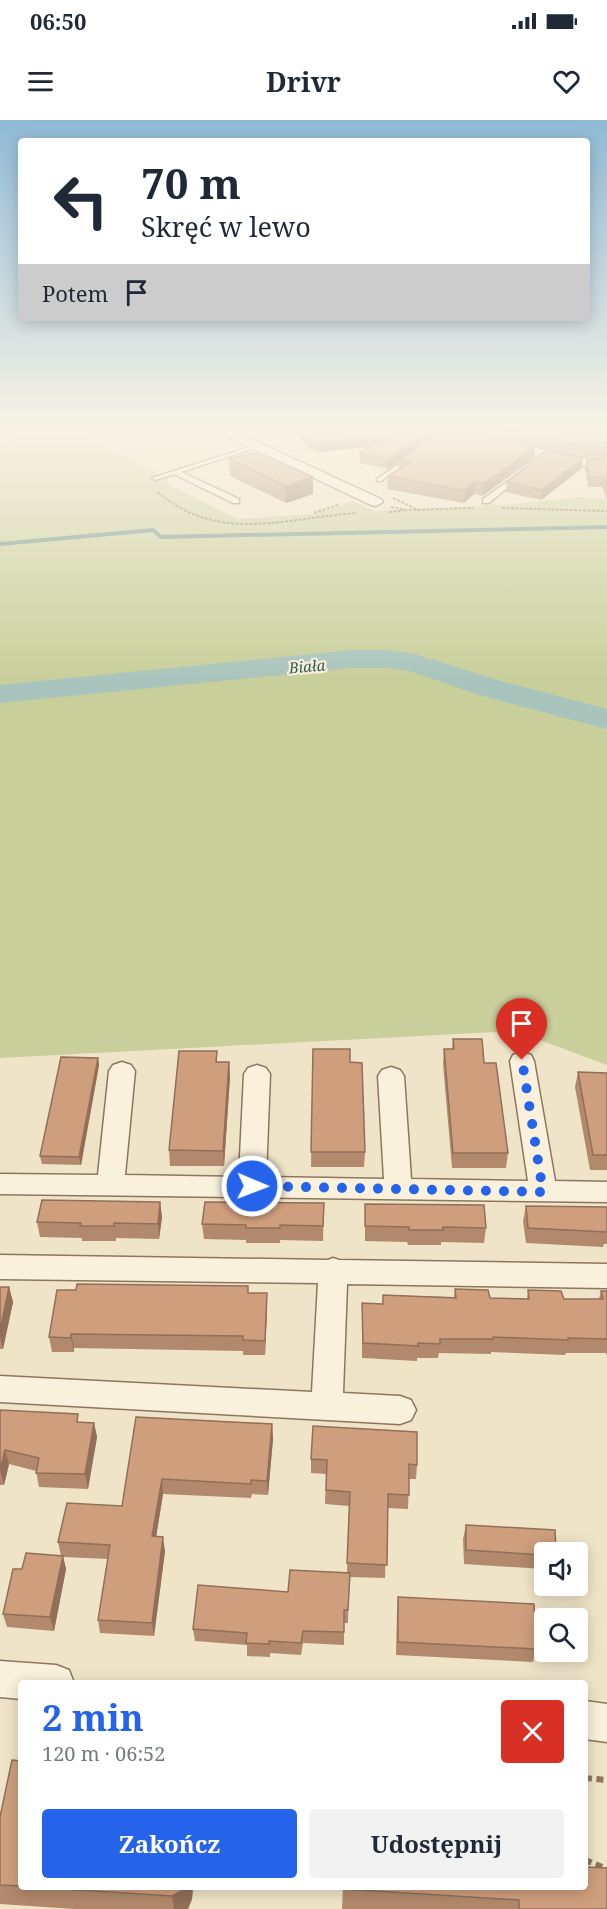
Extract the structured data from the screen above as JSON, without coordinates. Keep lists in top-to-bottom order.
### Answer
{
  "water": ["Biała"],
  "page": {
    "status": "06:50",
    "header": "Drivr",
    "turn": ["70 m", "Skręć w lewo"],
    "then": "Potem",
    "heading": ["2 min", "120 m · 06:52"],
    "buttons": ["Zakończ", "Udostępnij"]
  }
}
